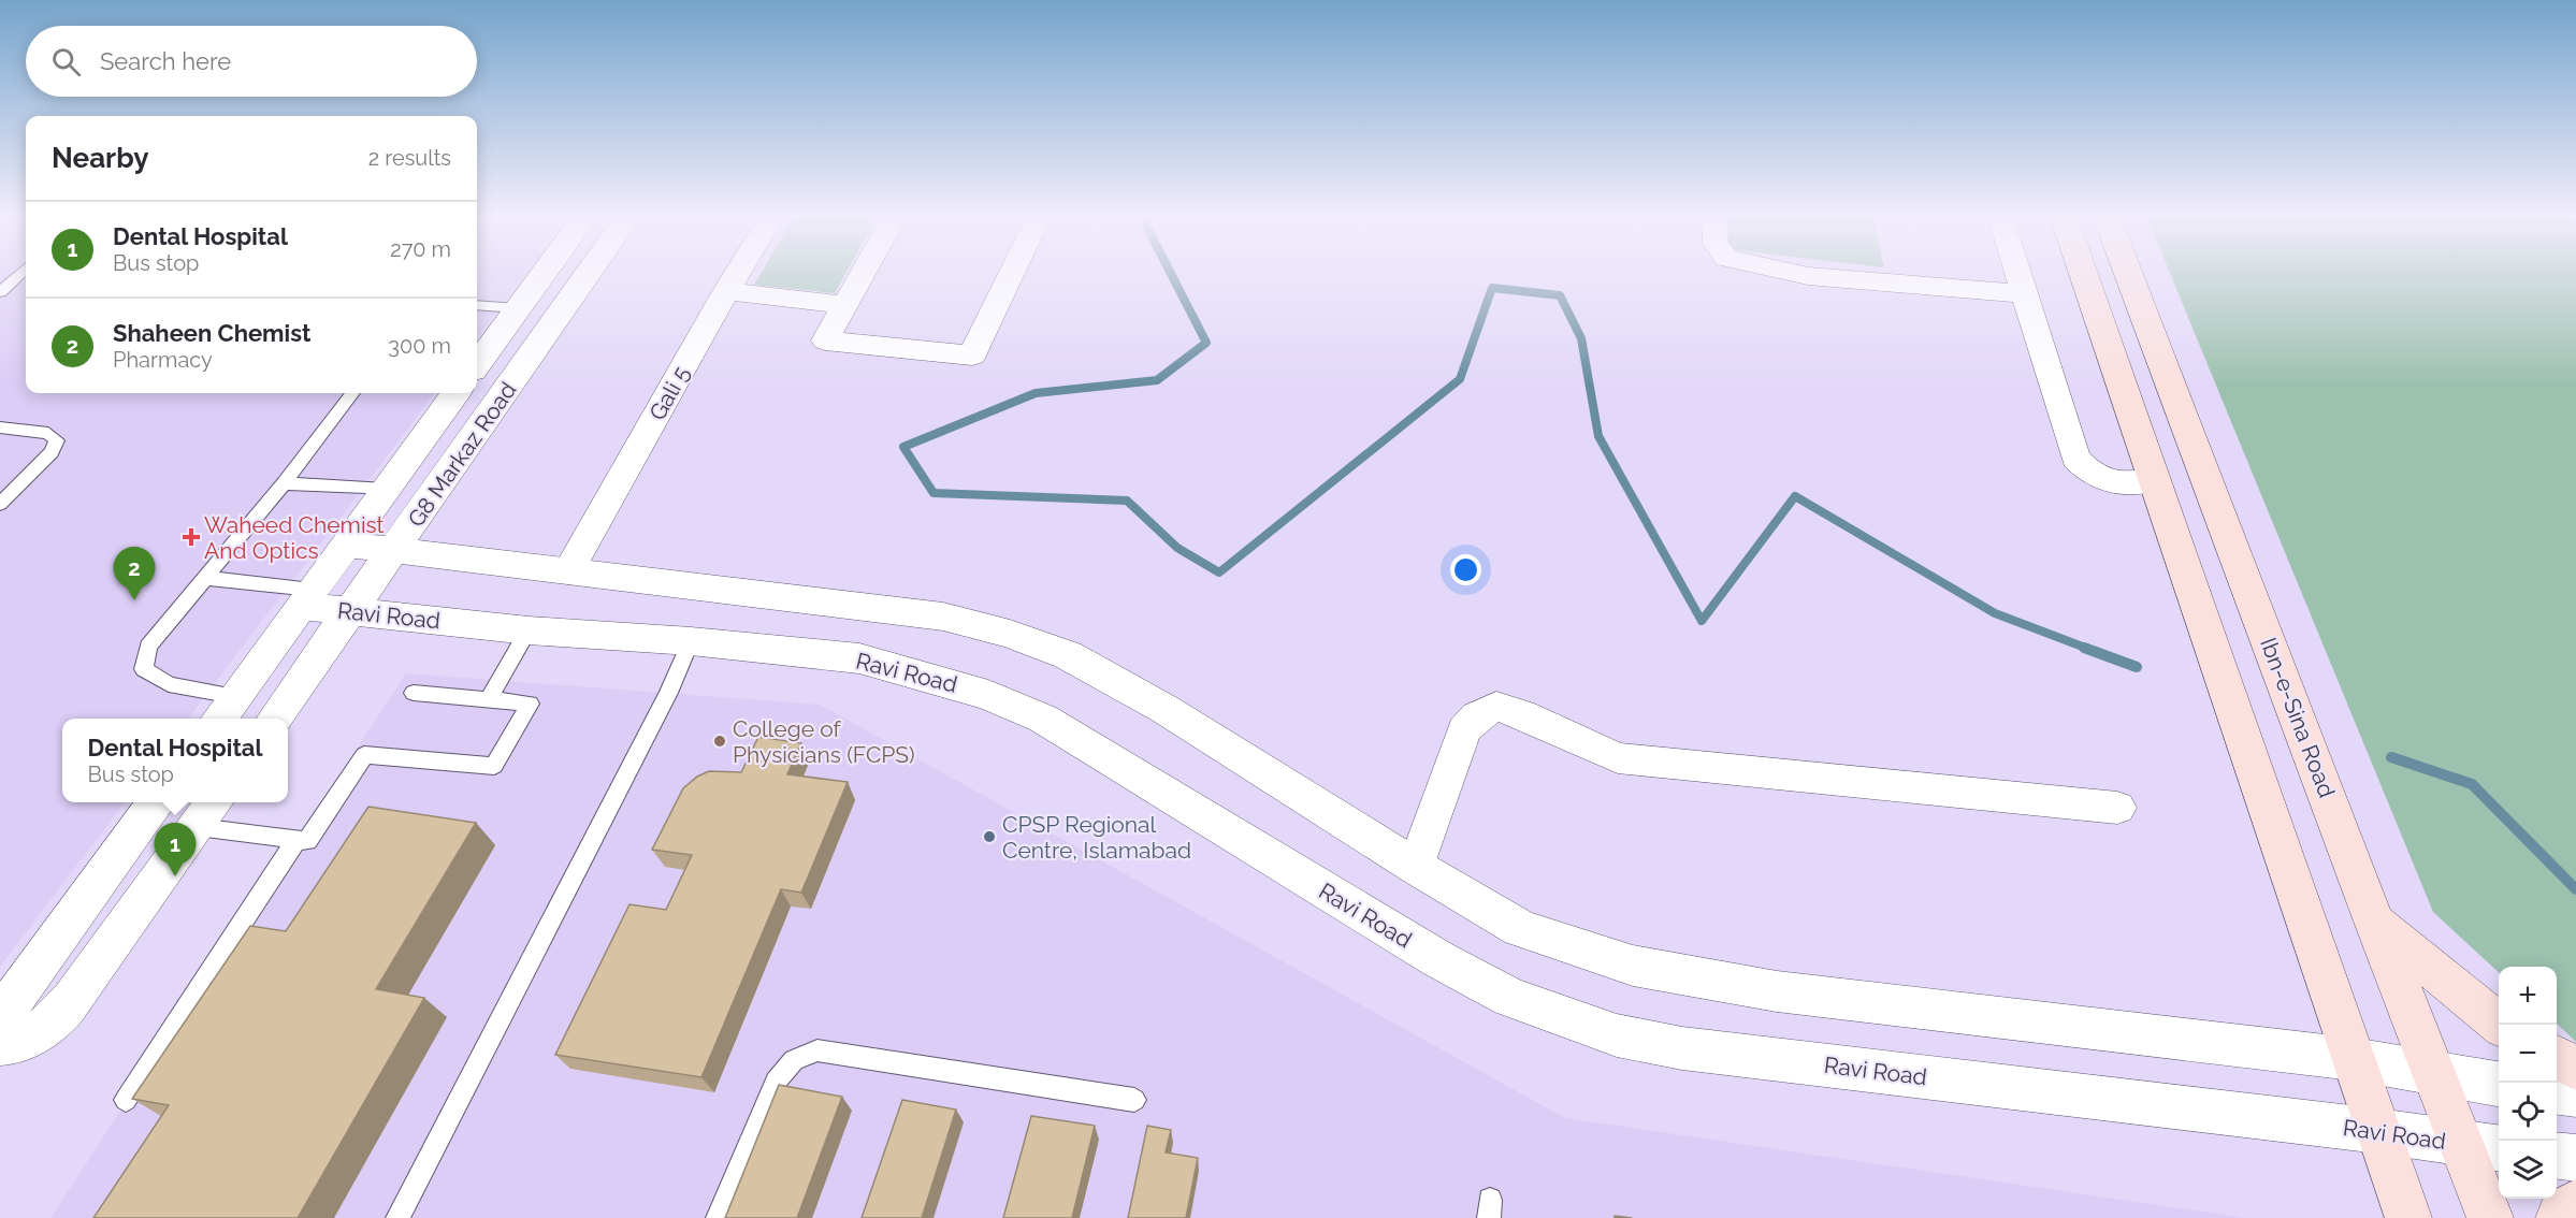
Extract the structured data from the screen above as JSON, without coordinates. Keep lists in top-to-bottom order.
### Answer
{
  "streets": {
    "main road": ["Ibn-e-Sina Road"],
    "street": ["Gali 5", "G8 Markaz Road", "Ravi Road"]
  },
  "crossings": [
    ["G8 Markaz Road", "Ravi Road"],
    ["Ravi Road", "Ibn-e-Sina Road"]
  ],
  "places": {
    "health": ["Waheed Chemist And Optics"],
    "other": ["College of Physicians (FCPS)", "CPSP Regional Centre, Islamabad"]
  },
  "page": {
    "search": "Search here",
    "heading": ["Nearby", "2 results"],
    "list": [
      {
        "mark": "1",
        "name": "Dental Hospital",
        "note": "Bus stop",
        "value": "270 m"
      },
      {
        "mark": "2",
        "name": "Shaheen Chemist",
        "note": "Pharmacy",
        "value": "300 m"
      }
    ],
    "pins": ["2", "1"],
    "popup": ["Dental Hospital", "Bus stop"],
    "map_buttons": ["+", "−"]
  }
}
